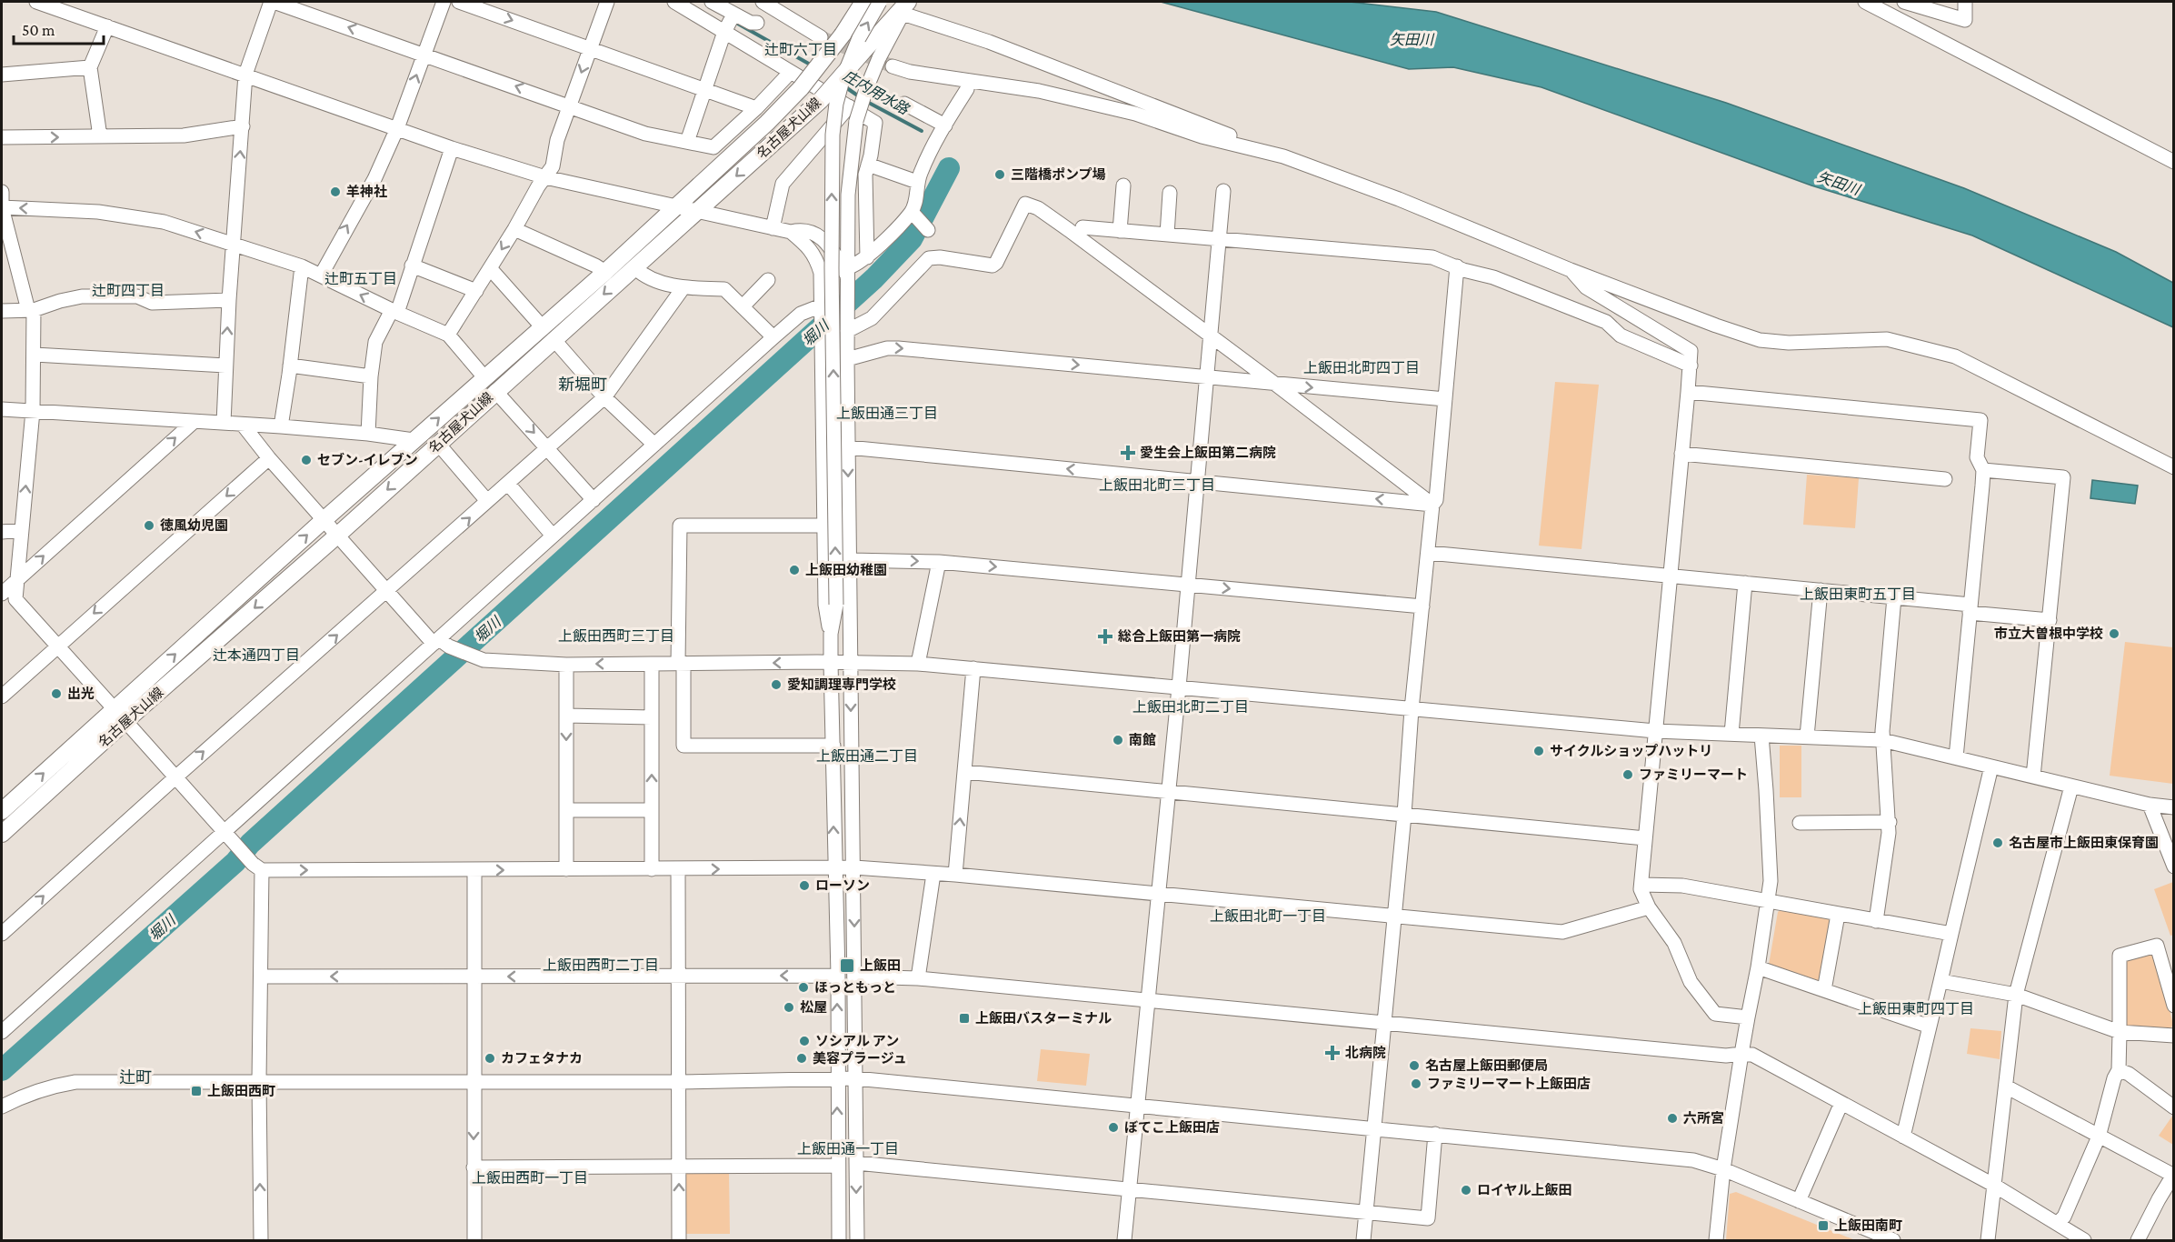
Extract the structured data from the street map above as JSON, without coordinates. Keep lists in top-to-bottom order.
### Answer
{
  "streets": {
    "main road": ["名古屋犬山線"]
  },
  "districts": [
    "辻町六丁目",
    "辻町五丁目",
    "辻町四丁目",
    "上飯田北町四丁目",
    "新堀町",
    "上飯田通三丁目",
    "上飯田北町三丁目",
    "上飯田東町五丁目",
    "上飯田西町三丁目",
    "辻本通四丁目",
    "上飯田北町二丁目",
    "上飯田通二丁目",
    "上飯田北町一丁目",
    "上飯田西町二丁目",
    "上飯田東町四丁目",
    "辻町",
    "上飯田通一丁目",
    "上飯田西町一丁目"
  ],
  "water": ["矢田川", "庄内用水路", "堀川"],
  "places": {
    "other": [
      "三階橋ポンプ場",
      "羊神社",
      "セブン-イレブン",
      "徳風幼児園",
      "上飯田幼稚園",
      "市立大曽根中学校",
      "愛知調理専門学校",
      "出光",
      "南館",
      "サイクルショップハットリ",
      "ファミリーマート",
      "名古屋市上飯田東保育園",
      "ローソン",
      "ほっともっと",
      "松屋",
      "ソシアル アン",
      "カフェタナカ",
      "美容プラージュ",
      "名古屋上飯田郵便局",
      "ファミリーマート上飯田店",
      "六所宮",
      "ぼてこ上飯田店",
      "ロイヤル上飯田"
    ],
    "health": ["愛生会上飯田第二病院", "総合上飯田第一病院", "北病院"],
    "transit": [
      "上飯田",
      "上飯田バスターミナル",
      "上飯田西町",
      "上飯田南町"
    ]
  },
  "scale_bar": "50 m"
}
